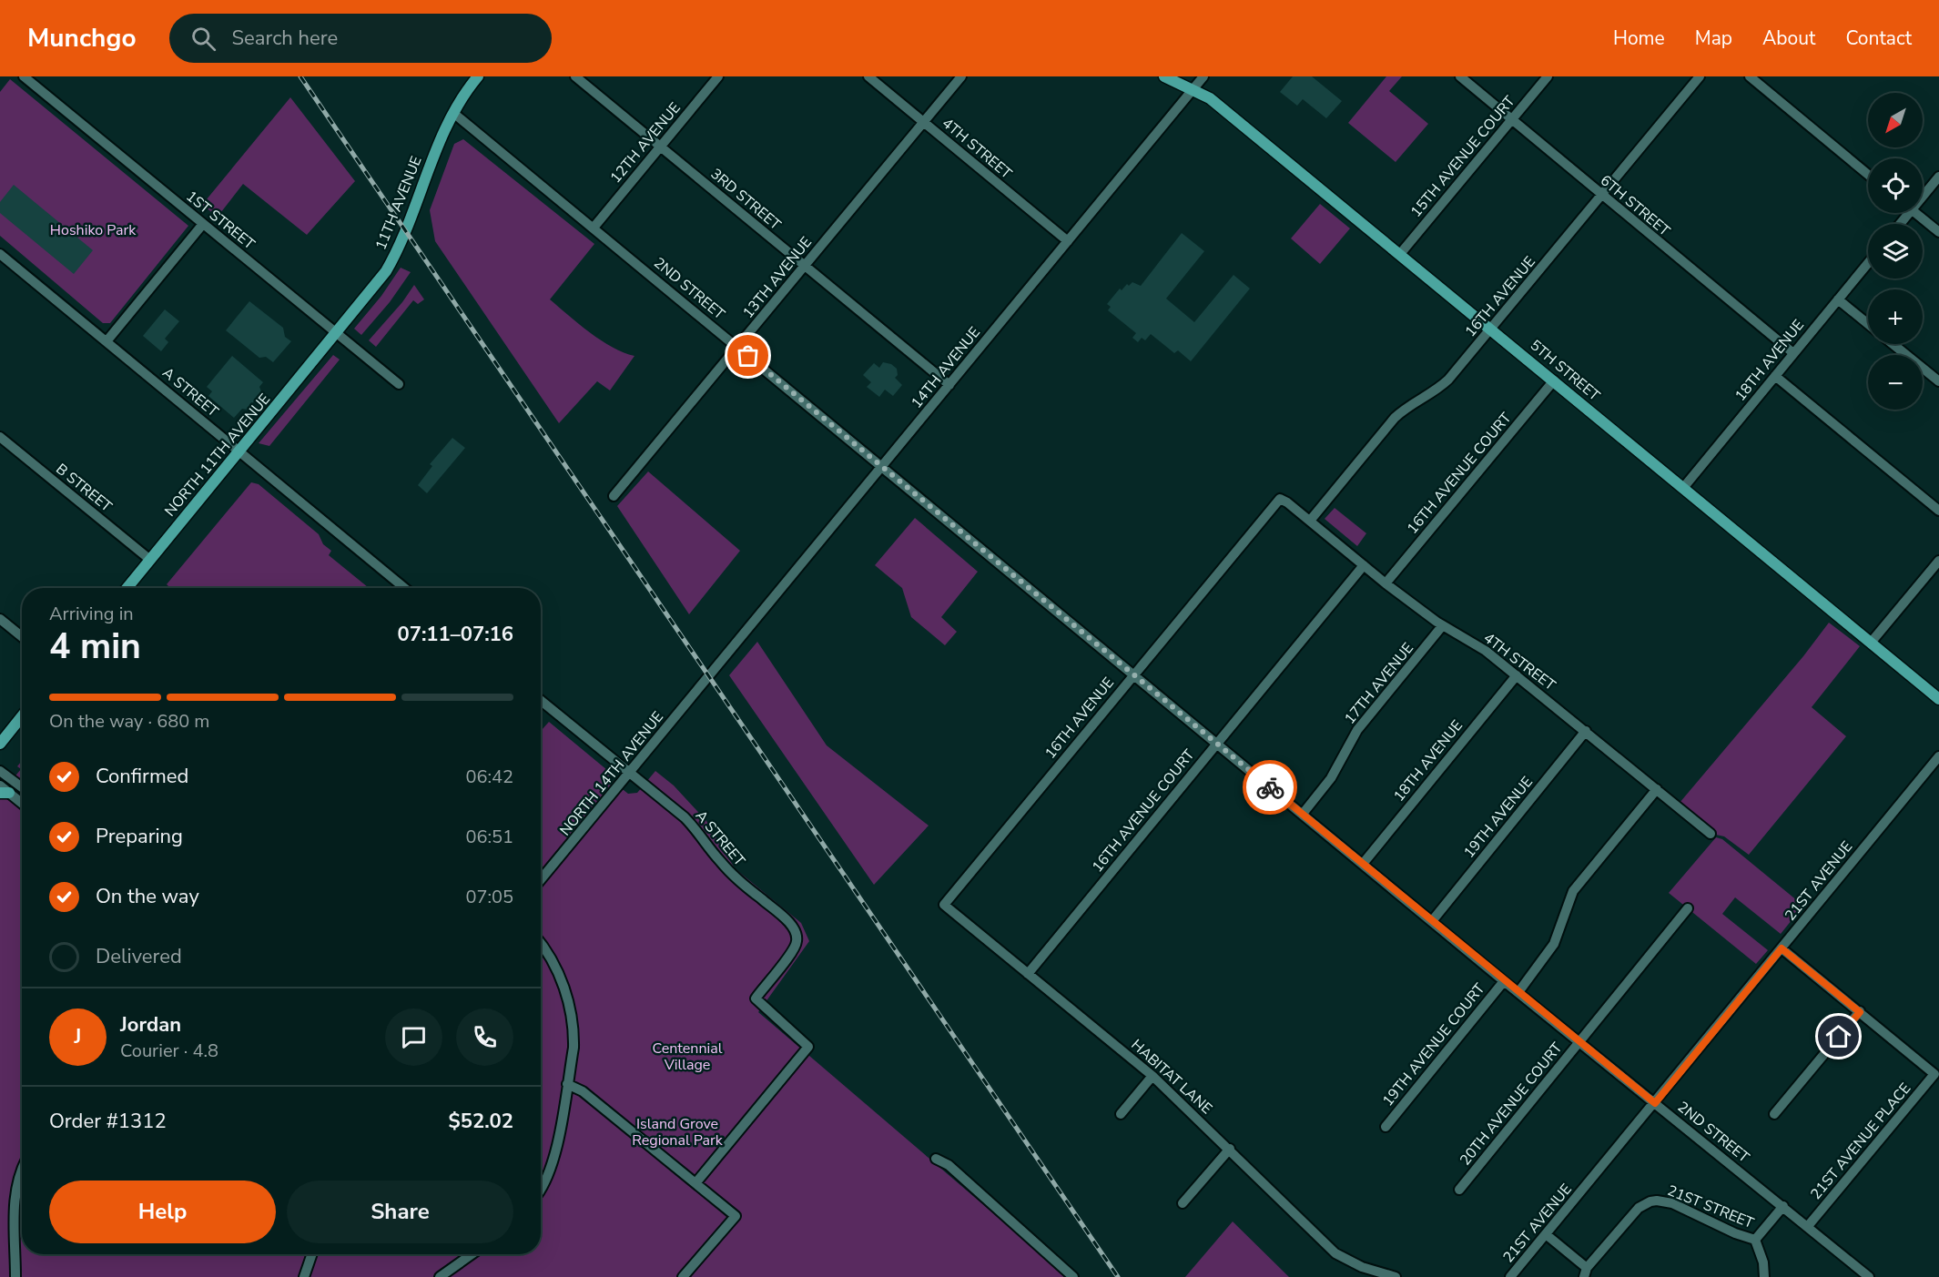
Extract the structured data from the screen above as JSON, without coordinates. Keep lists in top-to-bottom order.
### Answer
{
  "streets": {
    "main road": ["11TH AVENUE", "5TH STREET", "NORTH 11TH AVENUE"],
    "street": [
      "12TH AVENUE",
      "4TH STREET",
      "15TH AVENUE COURT",
      "3RD STREET",
      "6TH STREET",
      "1ST STREET",
      "13TH AVENUE",
      "2ND STREET",
      "16TH AVENUE",
      "18TH AVENUE",
      "14TH AVENUE",
      "A STREET",
      "16TH AVENUE COURT",
      "B STREET",
      "17TH AVENUE",
      "NORTH 14TH AVENUE",
      "19TH AVENUE",
      "21ST AVENUE",
      "19TH AVENUE COURT",
      "HABITAT LANE",
      "20TH AVENUE COURT",
      "21ST AVENUE PLACE",
      "21ST STREET"
    ]
  },
  "crossings": [
    ["12TH AVENUE", "3RD STREET"],
    ["12TH AVENUE", "2ND STREET"],
    ["4TH STREET", "13TH AVENUE"],
    ["4TH STREET", "16TH AVENUE"],
    ["4TH STREET", "18TH AVENUE"],
    ["4TH STREET", "14TH AVENUE"],
    ["4TH STREET", "16TH AVENUE COURT"],
    ["4TH STREET", "17TH AVENUE"],
    ["4TH STREET", "19TH AVENUE"],
    ["15TH AVENUE COURT", "6TH STREET"],
    ["15TH AVENUE COURT", "5TH STREET"],
    ["3RD STREET", "13TH AVENUE"],
    ["3RD STREET", "14TH AVENUE"],
    ["11TH AVENUE", "1ST STREET"],
    ["11TH AVENUE", "2ND STREET"],
    ["11TH AVENUE", "NORTH 11TH AVENUE"],
    ["6TH STREET", "16TH AVENUE"],
    ["6TH STREET", "18TH AVENUE"],
    ["1ST STREET", "NORTH 11TH AVENUE"],
    ["13TH AVENUE", "2ND STREET"],
    ["2ND STREET", "16TH AVENUE"],
    ["2ND STREET", "18TH AVENUE"],
    ["2ND STREET", "14TH AVENUE"],
    ["2ND STREET", "16TH AVENUE COURT"],
    ["2ND STREET", "17TH AVENUE"],
    ["2ND STREET", "19TH AVENUE"],
    ["2ND STREET", "21ST AVENUE"],
    ["2ND STREET", "19TH AVENUE COURT"],
    ["2ND STREET", "20TH AVENUE COURT"],
    ["2ND STREET", "21ST AVENUE PLACE"],
    ["2ND STREET", "21ST STREET"],
    ["16TH AVENUE", "5TH STREET"],
    ["16TH AVENUE", "HABITAT LANE"],
    ["18TH AVENUE", "5TH STREET"],
    ["14TH AVENUE", "5TH STREET"],
    ["14TH AVENUE", "NORTH 14TH AVENUE"],
    ["5TH STREET", "16TH AVENUE COURT"],
    ["A STREET", "NORTH 11TH AVENUE"],
    ["A STREET", "NORTH 14TH AVENUE"],
    ["NORTH 11TH AVENUE", "B STREET"],
    ["16TH AVENUE COURT", "HABITAT LANE"],
    ["21ST AVENUE", "21ST STREET"]
  ],
  "parks": ["Hoshiko Park", "Centennial Village", "Island Grove Regional Park"],
  "north": "bottom left",
  "page": {
    "header": "Munchgo",
    "search": "Search here",
    "nav": [
      "Home",
      "Map",
      "About",
      "Contact"
    ],
    "map_buttons": ["+", "−"],
    "heading": ["4 min", "Arriving in", "07:11–07:16"],
    "panel": [
      "Jordan",
      "Courier · 4.8",
      "Order #1312",
      "$52.02"
    ],
    "bar": "On the way · 680 m",
    "list": [
      ["Confirmed", "06:42"],
      ["Preparing", "06:51"],
      ["On the way", "07:05"],
      "Delivered"
    ],
    "round": "J",
    "buttons": ["Help", "Share"]
  }
}
